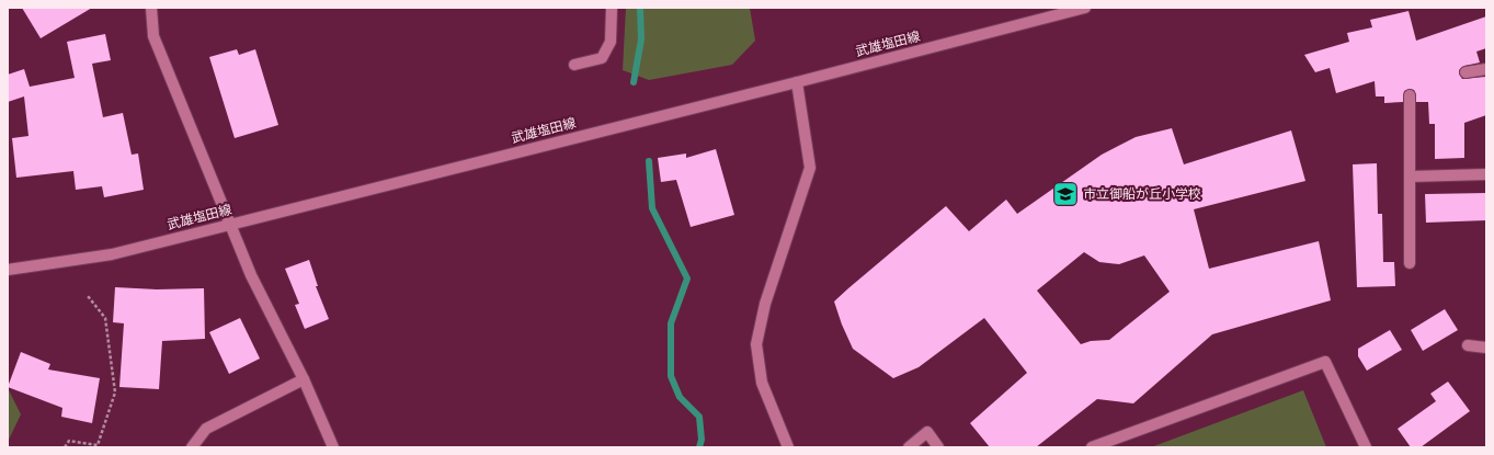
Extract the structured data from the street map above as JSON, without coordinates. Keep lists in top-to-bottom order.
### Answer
{
  "streets": {
    "main road": ["武雄塩田線"]
  },
  "places": {
    "school or university": ["市立御船が丘小学校"]
  }
}
